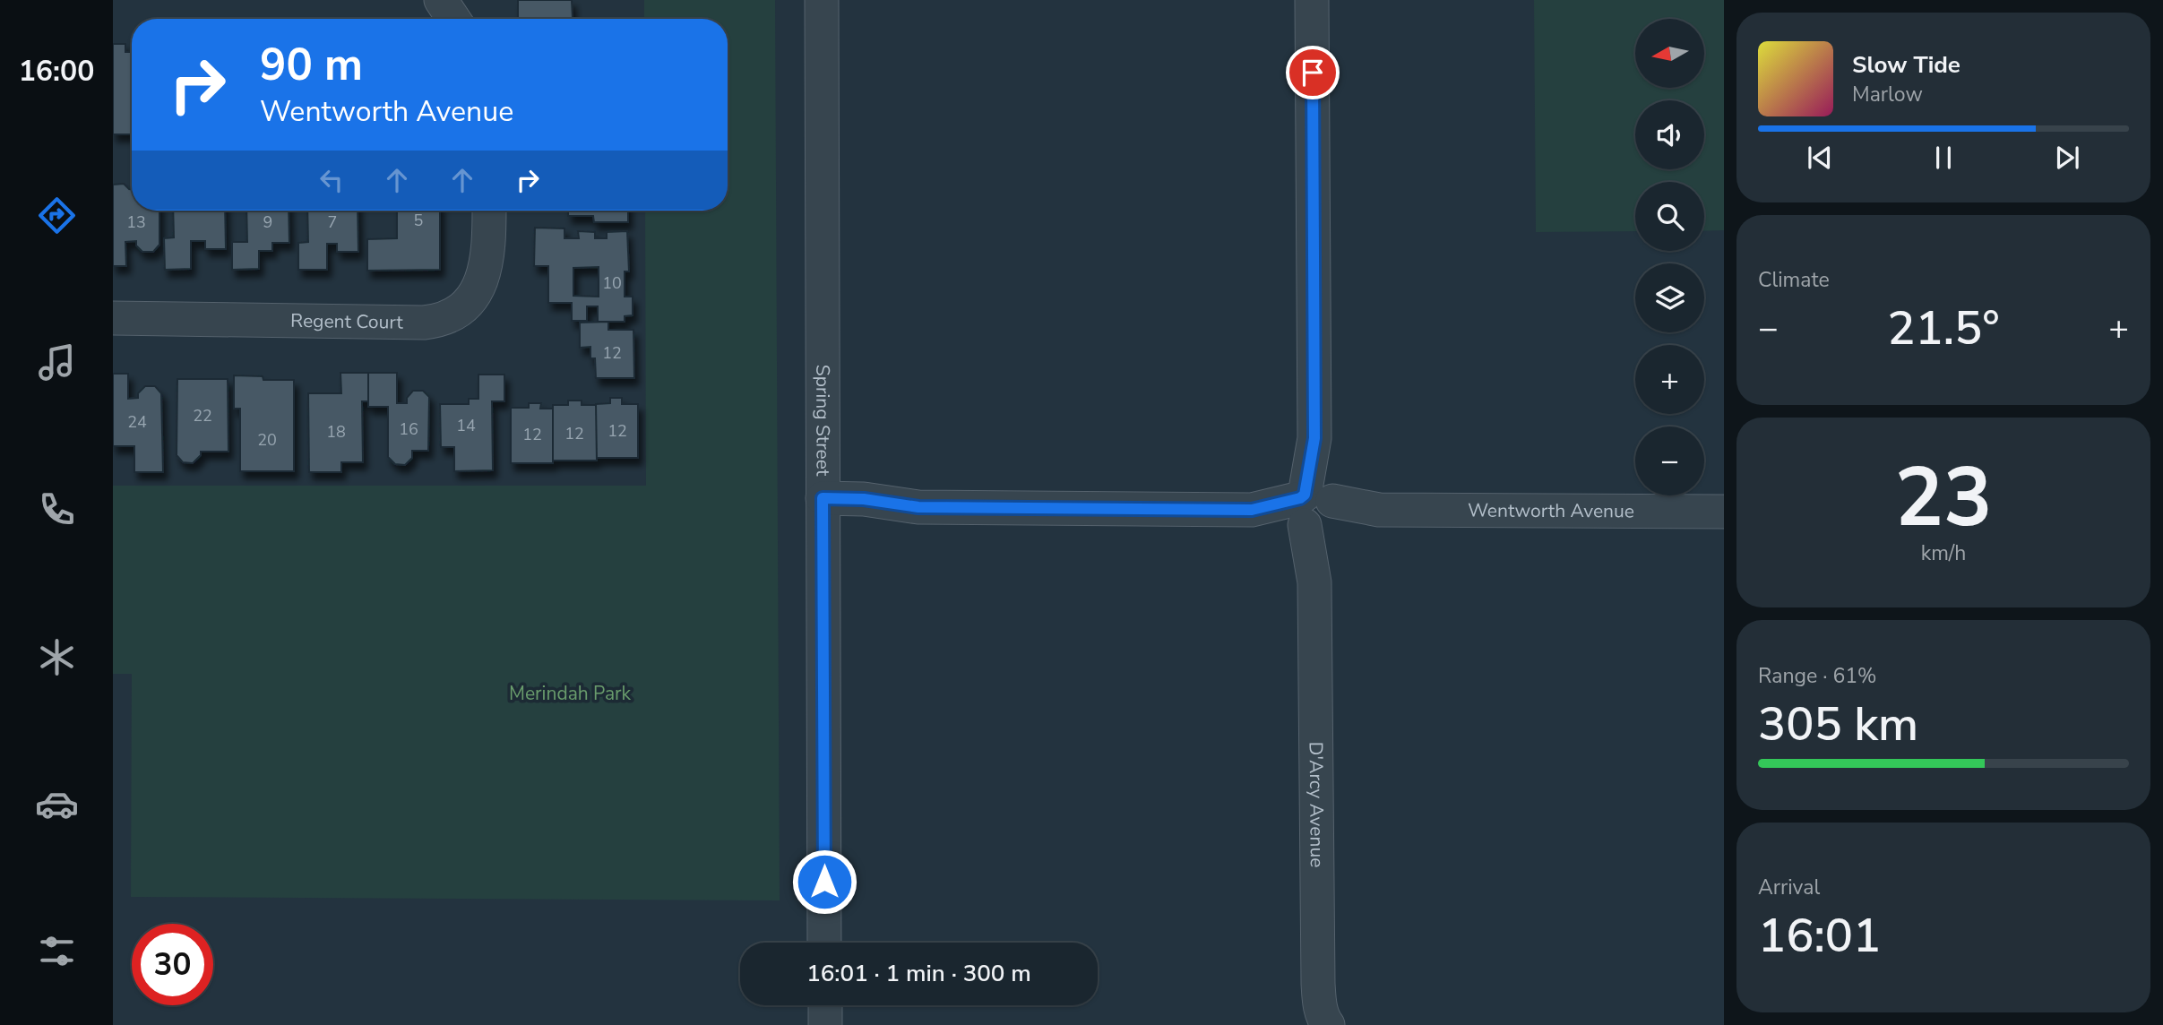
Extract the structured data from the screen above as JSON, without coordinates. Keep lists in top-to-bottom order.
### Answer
{
  "streets": {
    "street": [
      "Regent Court",
      "Spring Street",
      "Wentworth Avenue",
      "D'Arcy Avenue"
    ]
  },
  "crossings": [
    ["Spring Street", "Wentworth Avenue"],
    ["Wentworth Avenue", "D'Arcy Avenue"]
  ],
  "parks": ["Merindah Park"],
  "house_numbers": [
    "5",
    "13",
    "9",
    "7",
    "10",
    "12",
    "22",
    "24",
    "14",
    "16",
    "12",
    "18",
    "12",
    "12",
    "20"
  ],
  "north": "left",
  "page": {
    "tabs": "16:00",
    "map_buttons": ["+", "−"],
    "turn": ["90 m", "Wentworth Avenue"],
    "song": ["Slow Tide", "Marlow"],
    "tile": [
      "Climate",
      ["23", "km/h"],
      ["Range · 61%", "305 km"],
      ["Arrival", "16:01"]
    ],
    "heat": ["−", "21.5°", "+"],
    "limit": "30",
    "trip": "16:01 · 1 min · 300 m"
  }
}
